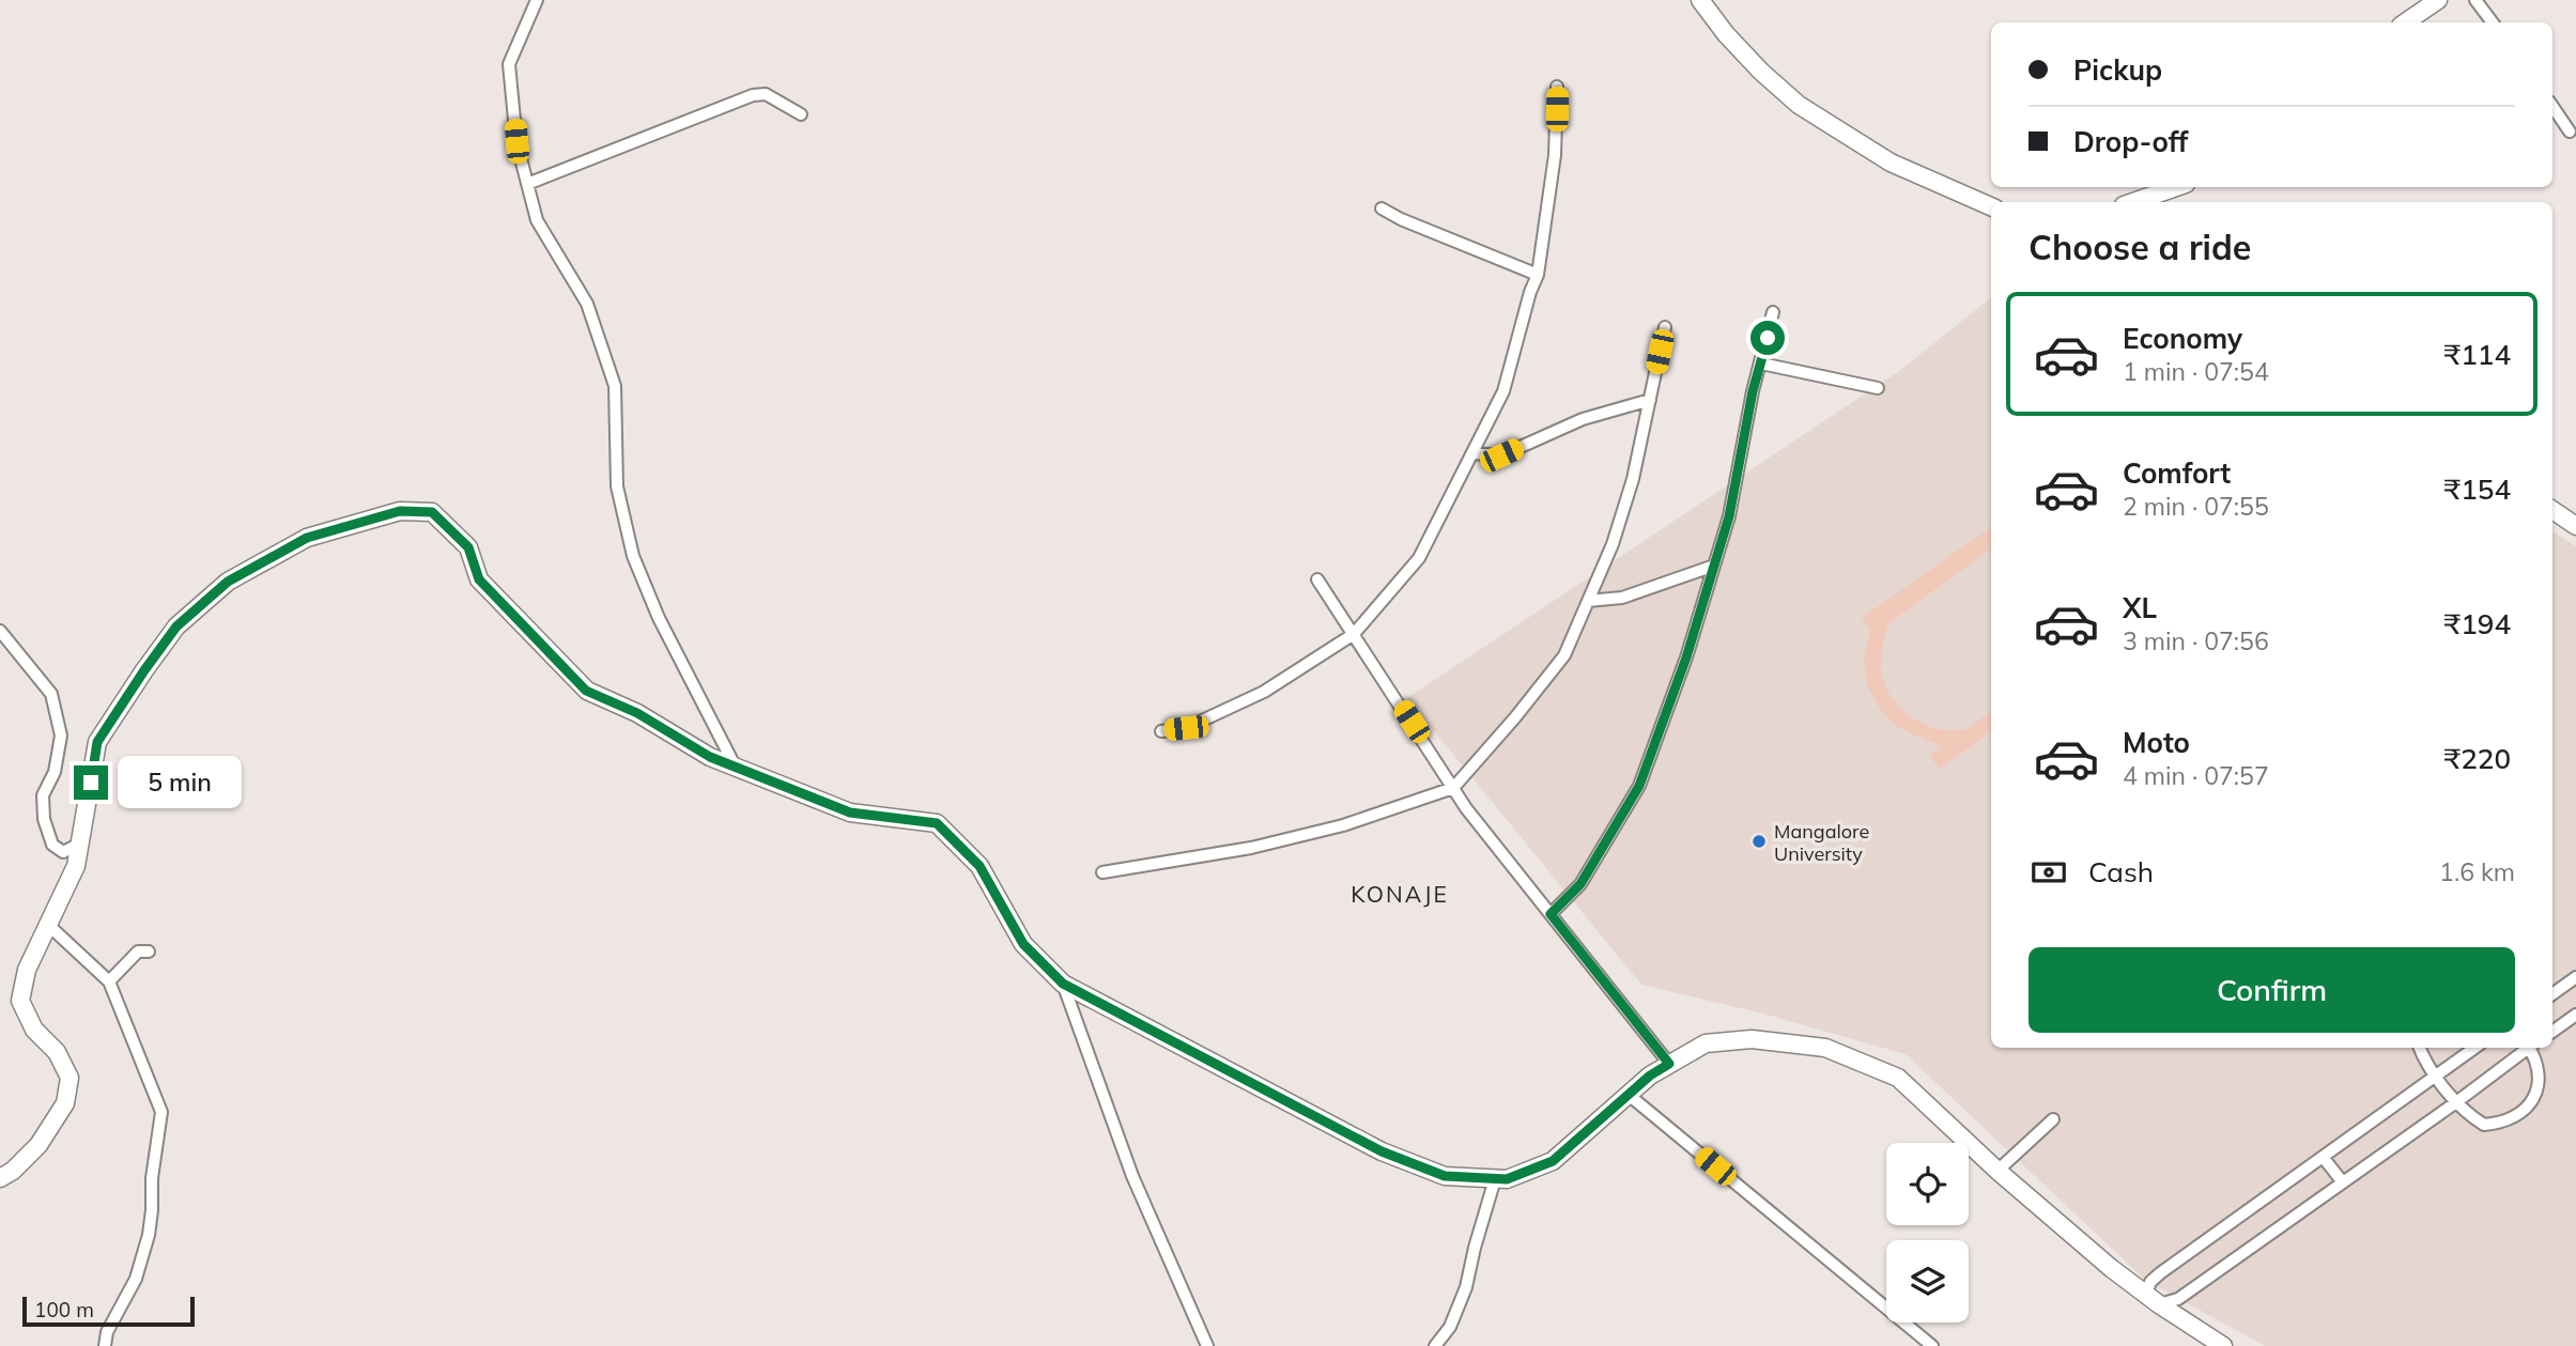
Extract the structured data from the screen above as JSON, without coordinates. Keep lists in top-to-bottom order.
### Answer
{
  "districts": ["KONAJE"],
  "places": ["Mangalore University"],
  "scale_bar": "100 m",
  "page": {
    "banner": ["Pickup", "Drop-off"],
    "heading": "Choose a ride",
    "list": [
      {
        "name": "Economy",
        "note": "1 min · 07:54",
        "value": "₹114"
      },
      {
        "name": "Comfort",
        "note": "2 min · 07:55",
        "value": "₹154"
      },
      {
        "name": "XL",
        "note": "3 min · 07:56",
        "value": "₹194"
      },
      {
        "name": "Moto",
        "note": "4 min · 07:57",
        "value": "₹220"
      }
    ],
    "bubble": "5 min",
    "pay": ["Cash", "1.6 km"],
    "buttons": "Confirm",
    "scale": "100 m"
  }
}
